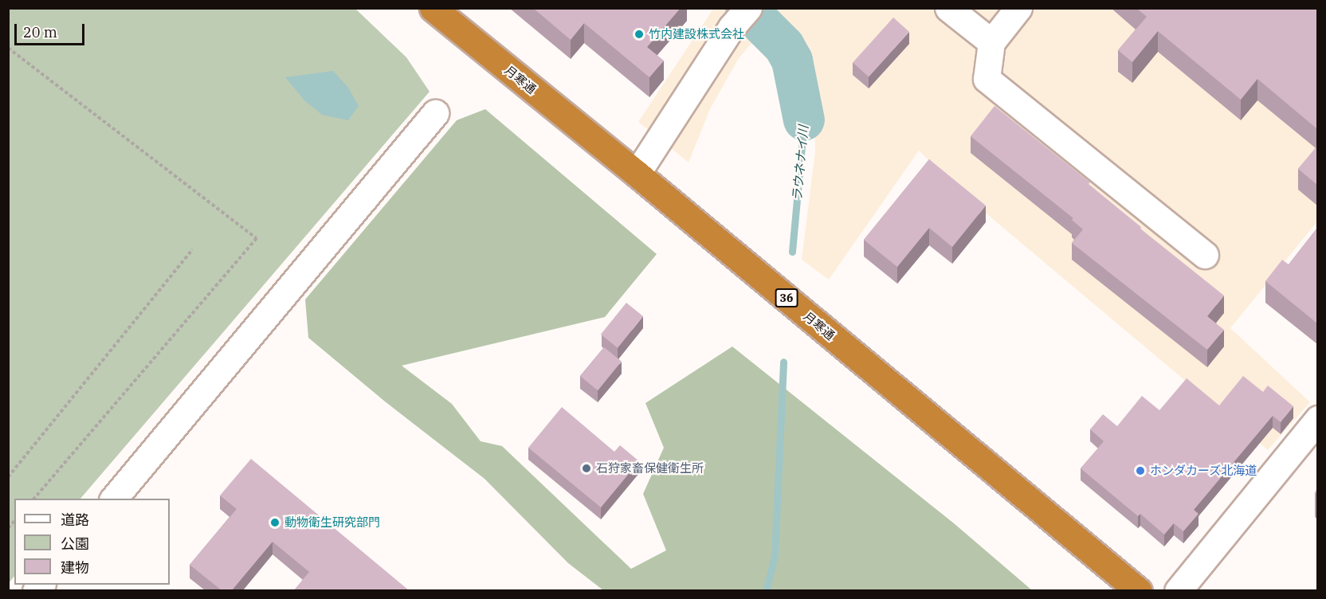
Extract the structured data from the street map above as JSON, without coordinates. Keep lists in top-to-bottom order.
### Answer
{
  "streets": {
    "highway": ["月寒通", "36"]
  },
  "water": ["ラウネナイ川"],
  "places": [
    "竹内建設株式会社",
    "石狩家畜保健衛生所",
    "ホンダカーズ北海道",
    "動物衛生研究部門"
  ],
  "legend": ["道路", "公園", "建物"],
  "scale_bar": "20 m"
}
